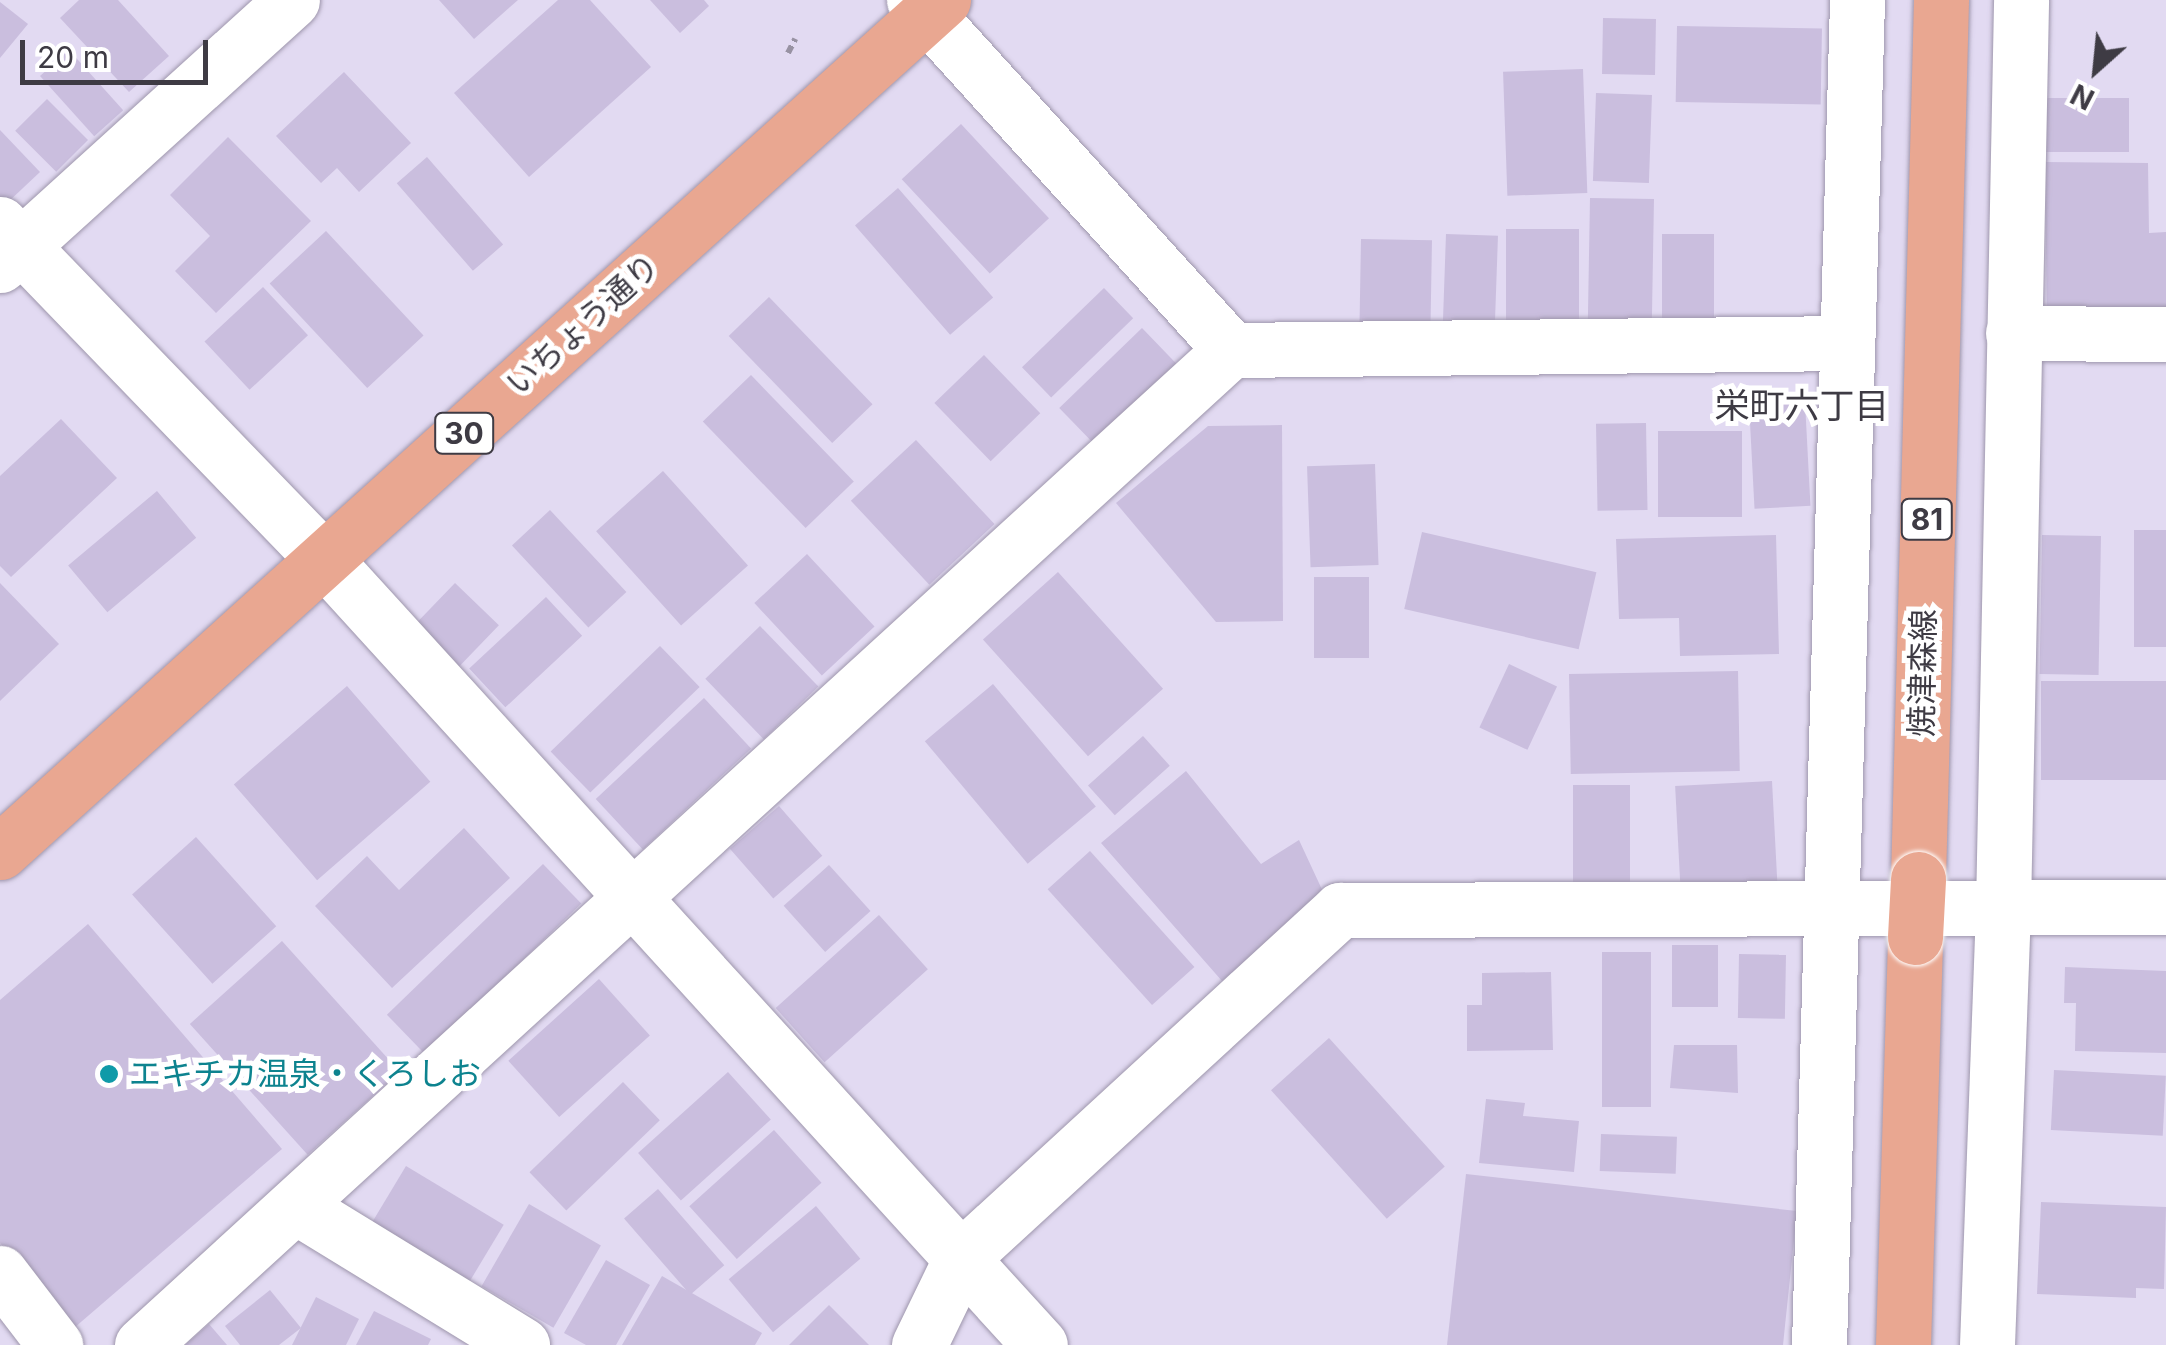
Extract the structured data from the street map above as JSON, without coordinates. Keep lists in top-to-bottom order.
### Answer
{
  "streets": {
    "main road": [
      "いちょう通り",
      "30",
      "81",
      "焼津森線"
    ]
  },
  "districts": ["栄町六丁目"],
  "places": ["エキチカ温泉・くろしお"],
  "scale_bar": "20 m",
  "north": "bottom left"
}
